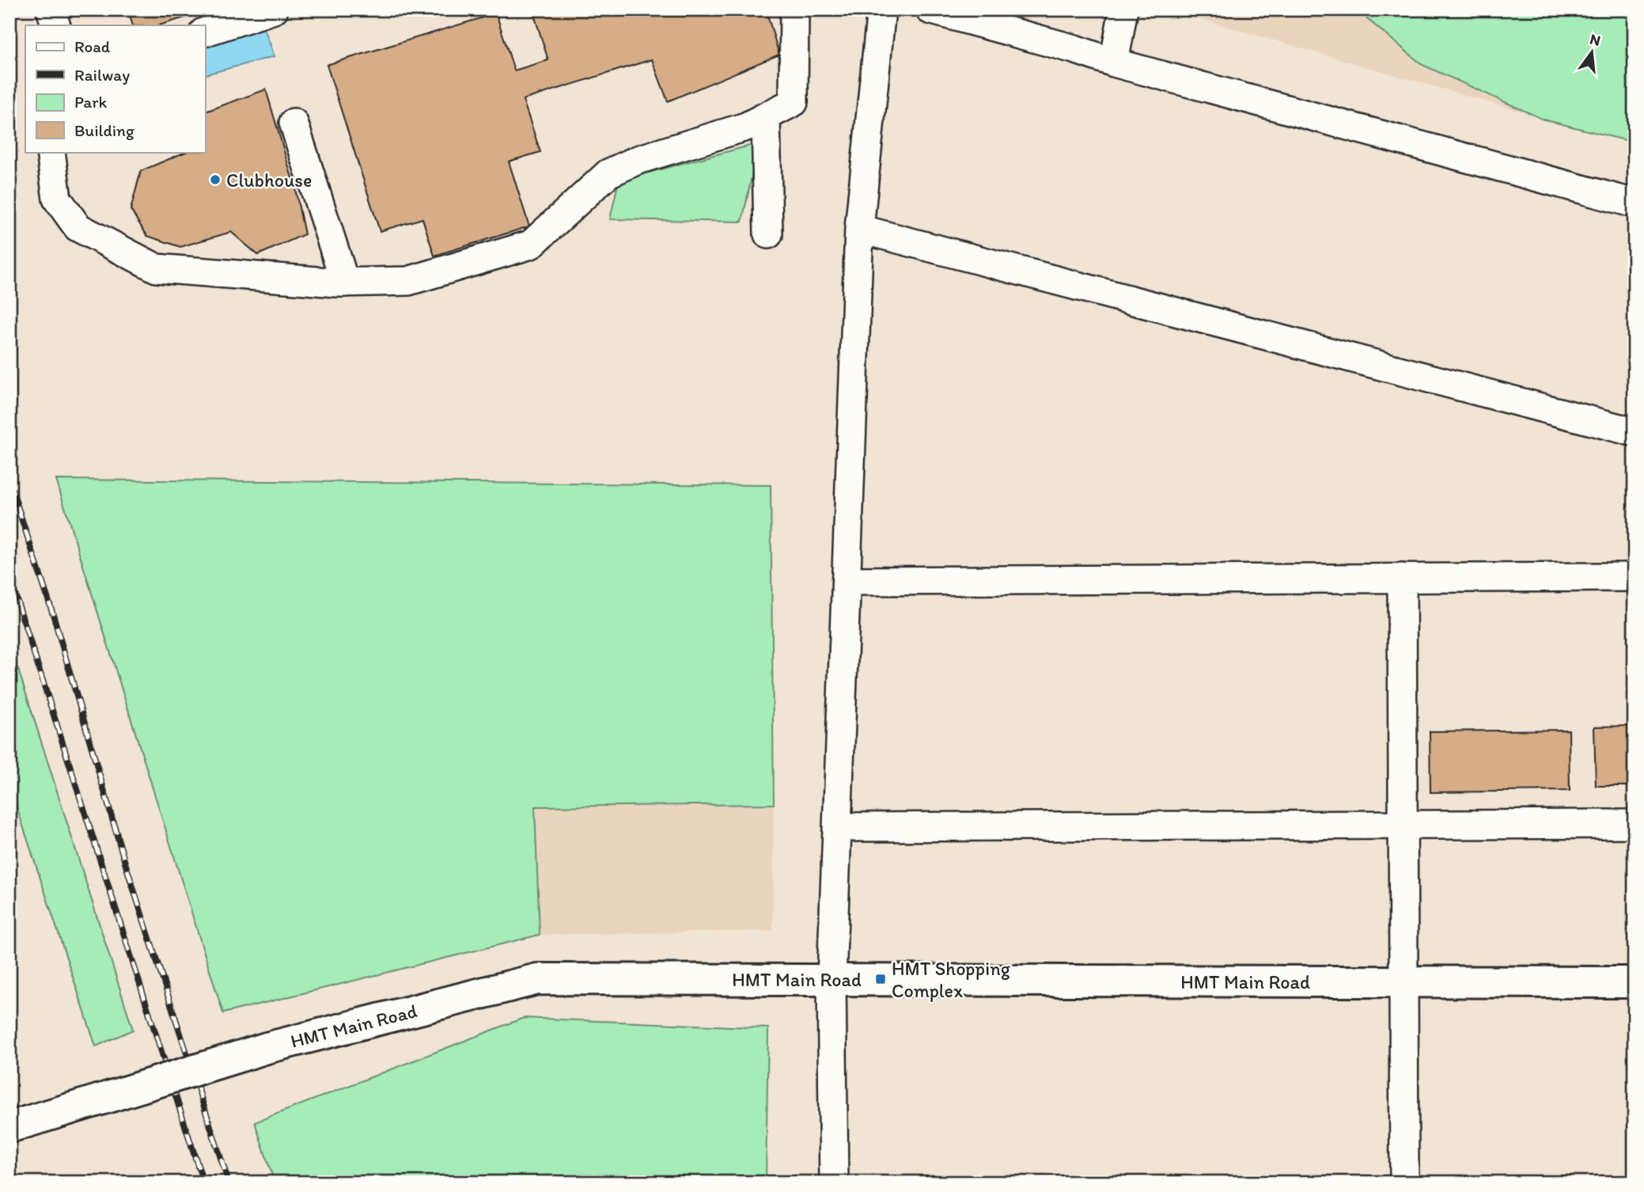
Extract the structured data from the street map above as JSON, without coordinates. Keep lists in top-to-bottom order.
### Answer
{
  "streets": {
    "street": ["HMT Main Road"]
  },
  "places": {
    "other": ["Clubhouse"],
    "transit": ["HMT Shopping Complex"]
  },
  "legend": [
    "Road",
    "Railway",
    "Park",
    "Building"
  ],
  "north": "top"
}
